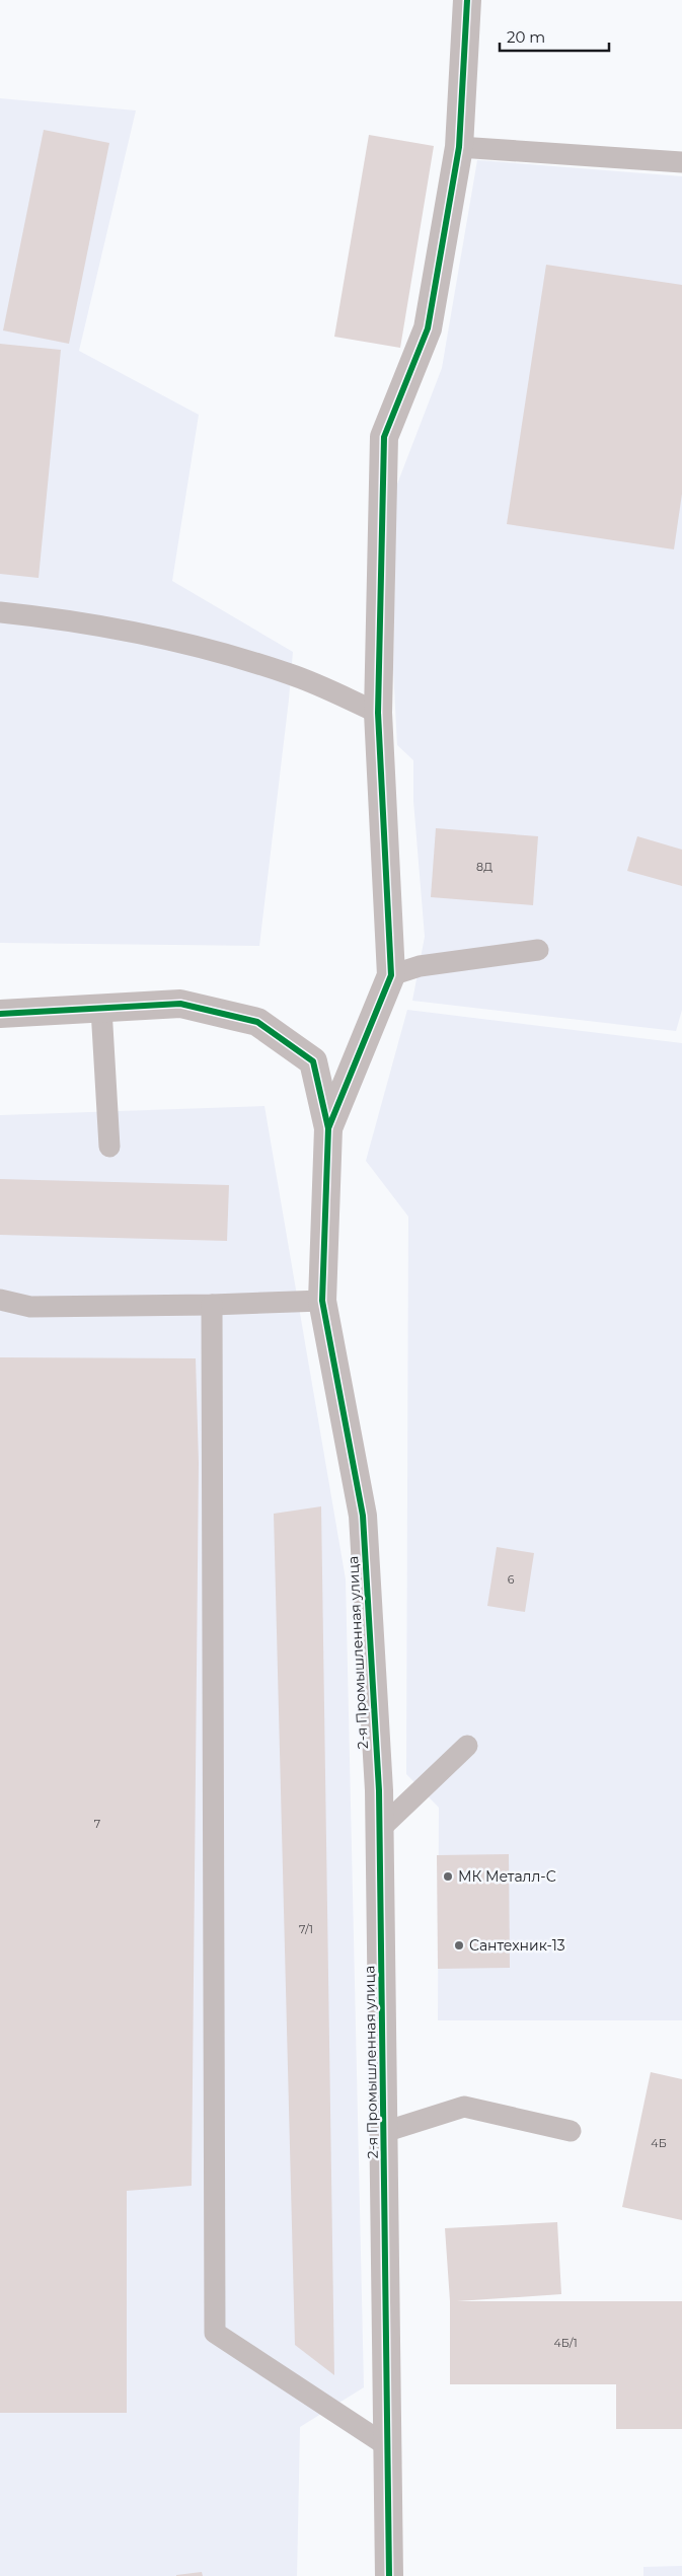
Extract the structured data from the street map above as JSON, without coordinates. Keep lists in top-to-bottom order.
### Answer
{
  "streets": {
    "street": ["2-я Промышленная улица"]
  },
  "places": ["МК Металл-С", "Сантехник-13"],
  "house_numbers": [
    "8Д",
    "6",
    "7",
    "7/1",
    "4Б",
    "4Б/1"
  ],
  "scale_bar": "20 m"
}
